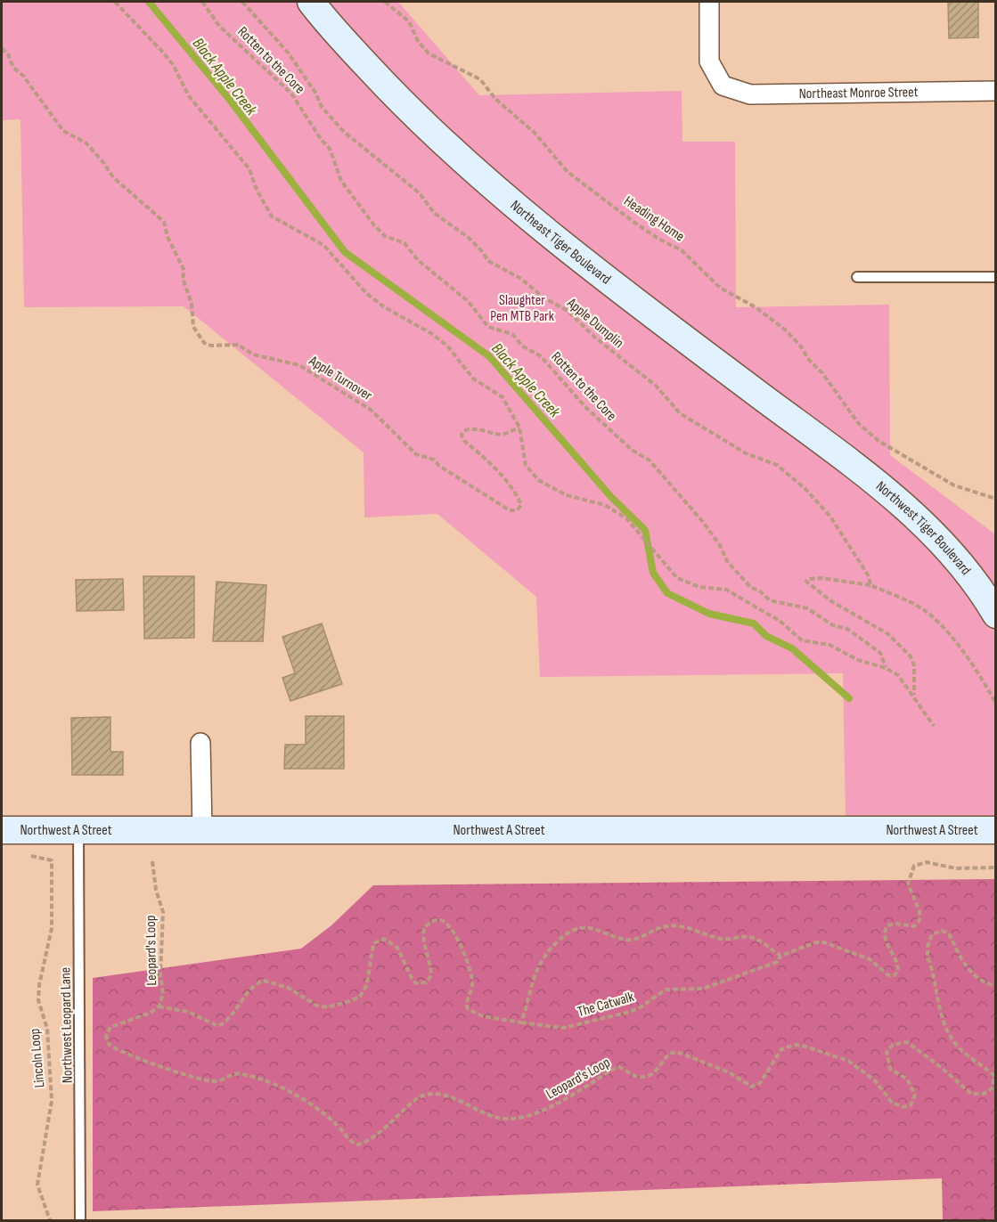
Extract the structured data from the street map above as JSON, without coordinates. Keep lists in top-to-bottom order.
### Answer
{
  "streets": {
    "street": [
      "Northeast Monroe Street",
      "Northeast Tiger Boulevard",
      "Northwest Tiger Boulevard",
      "Northwest A Street"
    ],
    "lane": ["Northwest Leopard Lane"],
    "path": [
      "Rotten to the Core",
      "Heading Home",
      "Apple Dumplin",
      "Apple Turnover",
      "Leopard's Loop",
      "The Catwalk",
      "Lincoln Loop"
    ]
  },
  "crossings": [
    ["Northeast Tiger Boulevard", "Northwest Tiger Boulevard"],
    ["Northwest A Street", "Northwest Leopard Lane"],
    ["Leopard's Loop", "The Catwalk"]
  ],
  "water": ["Black Apple Creek"],
  "parks": ["Slaughter Pen MTB Park"]
}
